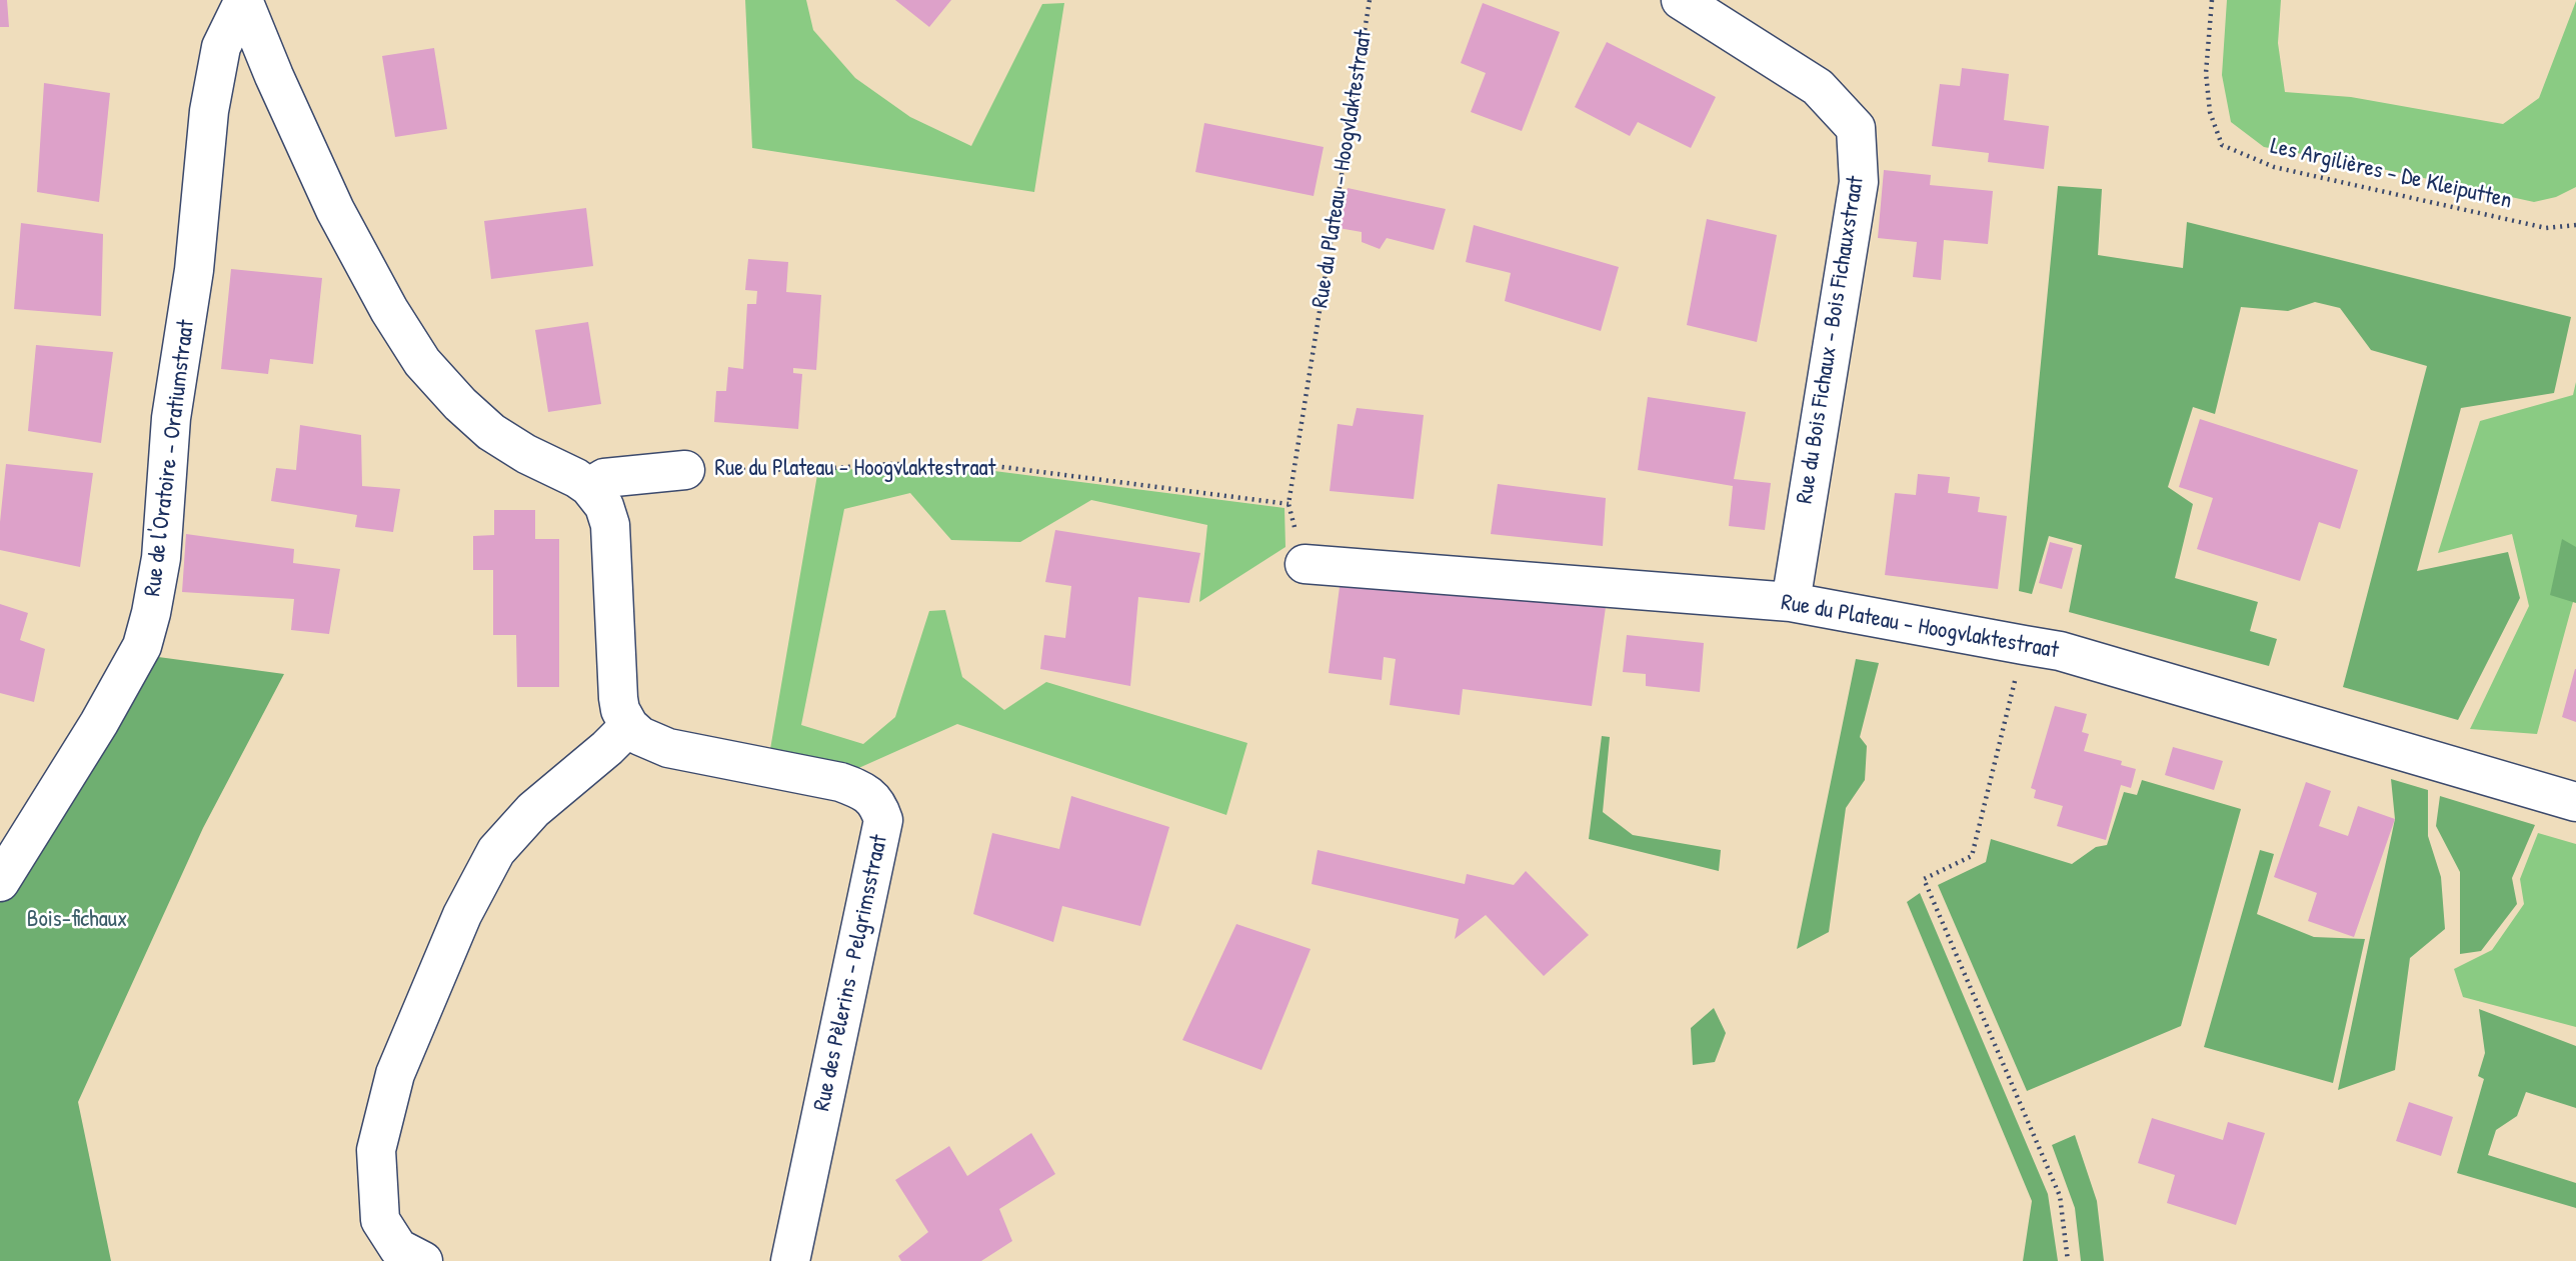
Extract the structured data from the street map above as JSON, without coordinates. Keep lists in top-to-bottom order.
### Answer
{
  "streets": {
    "street": [
      "Rue du Plateau - Hoogvlaktestraat",
      "Rue du Bois Fichaux - Bois Fichauxstraat",
      "Rue de l'Oratoire - Oratiumstraat",
      "Rue des Pèlerins - Pelgrimsstraat"
    ],
    "path": ["Les Argilières - De Kleiputten"]
  },
  "crossings": [
    ["Rue du Plateau - Hoogvlaktestraat", "Rue du Bois Fichaux - Bois Fichauxstraat"]
  ],
  "parks": ["Bois-fichaux"]
}
